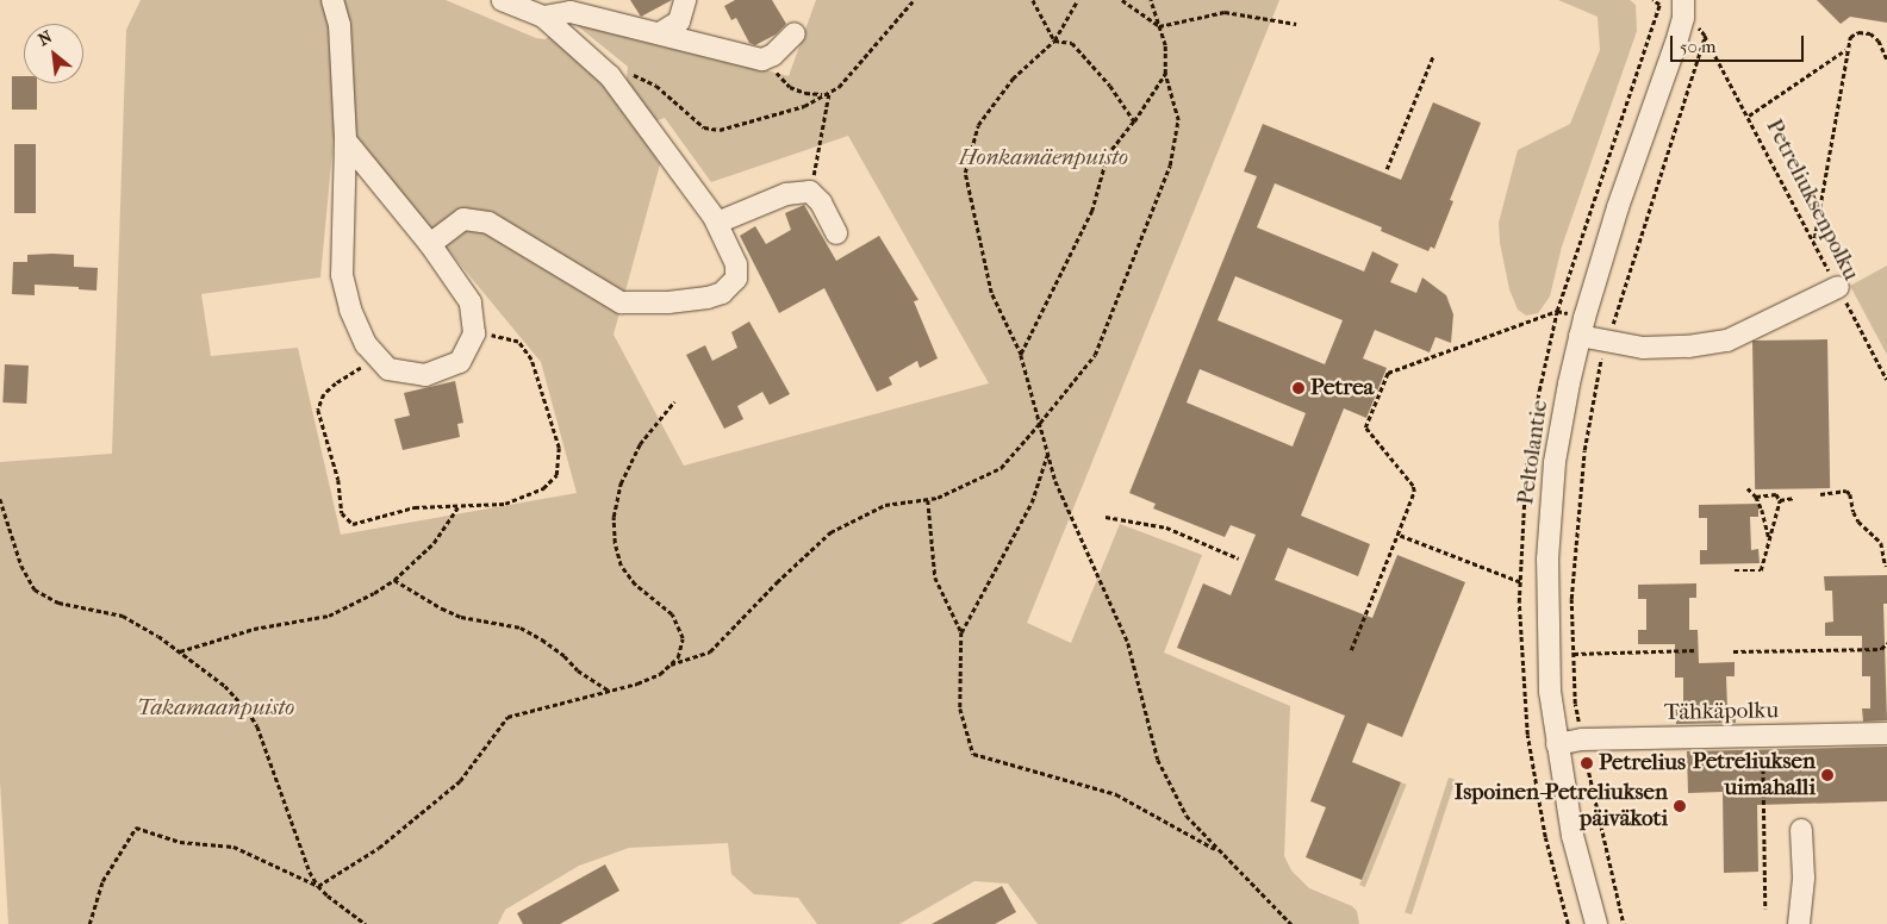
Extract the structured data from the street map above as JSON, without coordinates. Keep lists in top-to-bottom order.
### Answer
{
  "streets": {
    "street": ["Peltolantie", "Tähkäpolku"],
    "path": ["Petreliuksenpolku"]
  },
  "crossings": [
    ["Peltolantie", "Tähkäpolku"]
  ],
  "parks": ["Honkamäenpuisto", "Takamaanpuisto"],
  "places": [
    "Petrea",
    "Petrelius",
    "Petreliuksen uimahalli",
    "Ispoinen-Petreliuksen päiväkoti"
  ],
  "scale_bar": "50 m",
  "north": "top left"
}
